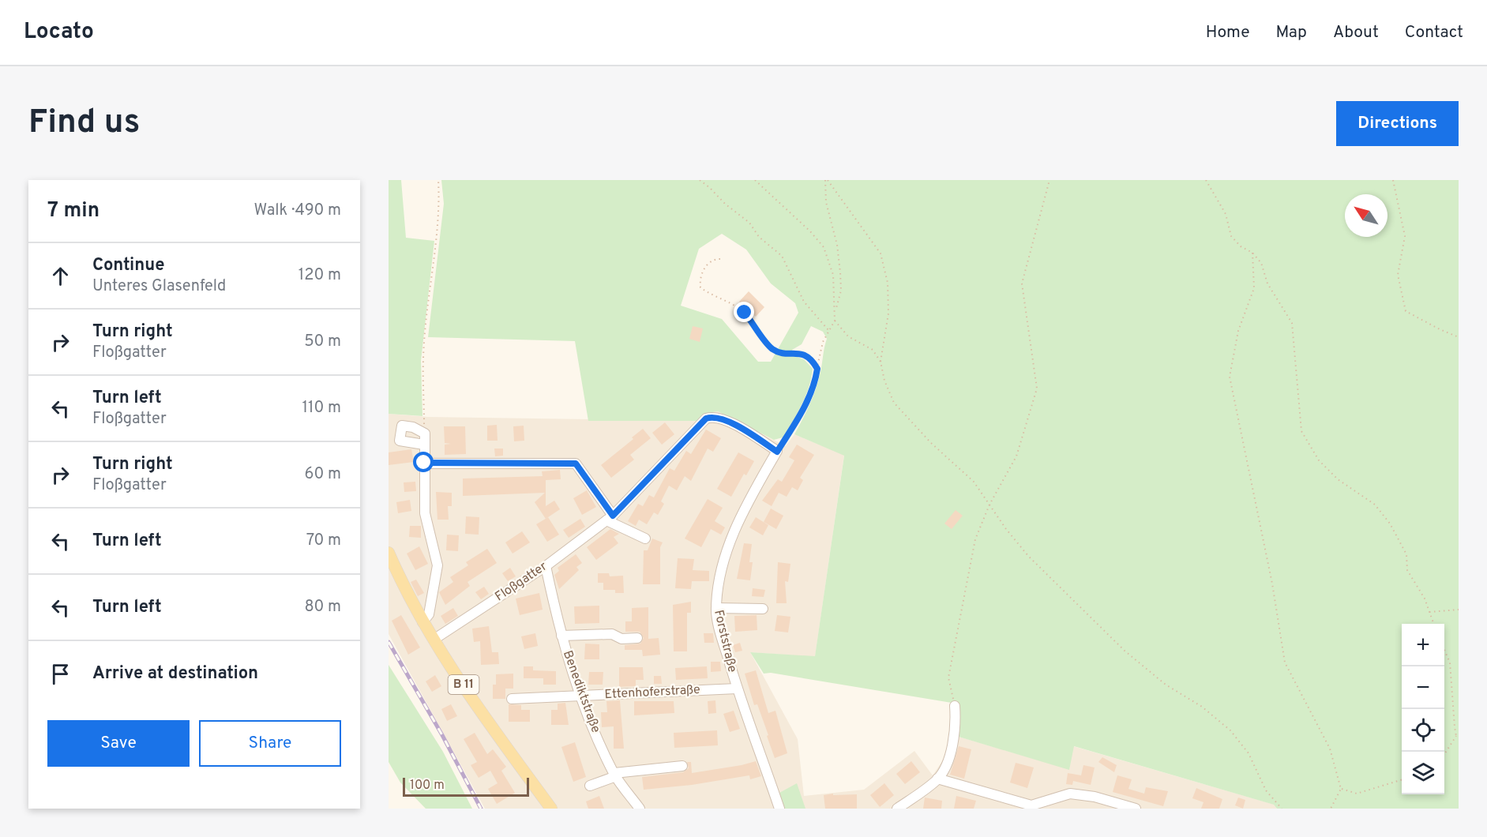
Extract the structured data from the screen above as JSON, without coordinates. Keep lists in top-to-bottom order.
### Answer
{
  "streets": {
    "main road": ["B 11"],
    "street": [
      "Floßgatter",
      "Forststraße",
      "Benediktstraße",
      "Ettenhoferstraße"
    ]
  },
  "crossings": [
    ["Floßgatter", "Forststraße"],
    ["Floßgatter", "B 11"],
    ["Floßgatter", "Benediktstraße"],
    ["Forststraße", "Ettenhoferstraße"],
    ["Benediktstraße", "Ettenhoferstraße"]
  ],
  "scale_bar": "100 m",
  "north": "top left",
  "page": {
    "header": "Locato",
    "nav": [
      "Home",
      "Map",
      "About",
      "Contact"
    ],
    "buttons": [
      "Directions",
      ["Save", "Share"]
    ],
    "title": "Find us",
    "heading": ["7 min", "Walk · 490 m"],
    "list": [
      ["Continue", "Unteres Glasenfeld", "120 m"],
      ["Turn right", "Floßgatter", "50 m"],
      ["Turn left", "Floßgatter", "110 m"],
      ["Turn right", "Floßgatter", "60 m"],
      ["Turn left", "70 m"],
      ["Turn left", "80 m"],
      "Arrive at destination"
    ],
    "map_buttons": ["+", "−"],
    "scale": "100 m"
  }
}
